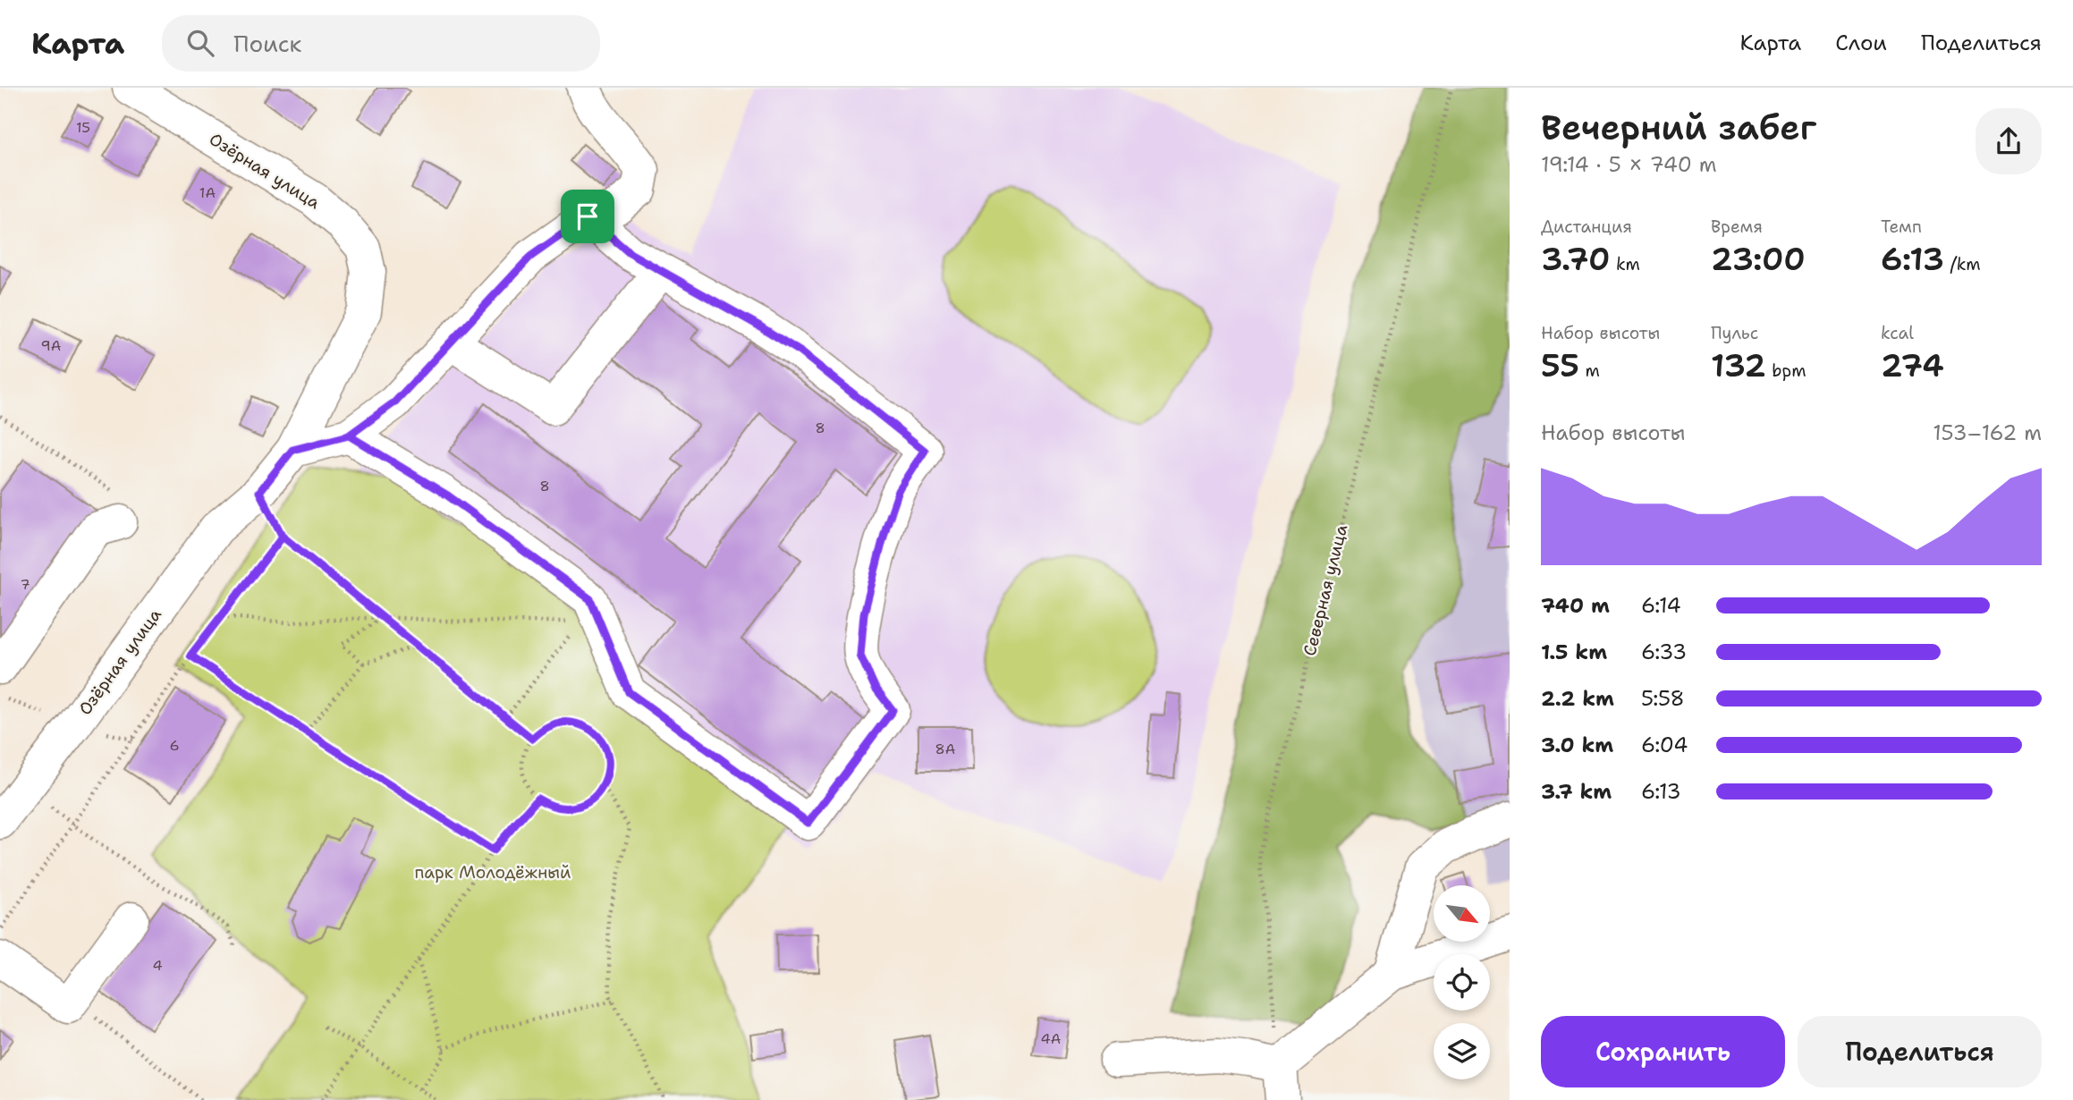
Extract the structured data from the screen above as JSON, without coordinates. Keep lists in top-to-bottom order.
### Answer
{
  "streets": {
    "street": ["Озёрная улица"],
    "path": ["Северная улица"]
  },
  "parks": ["парк Молодёжный"],
  "house_numbers": [
    "15",
    "1А",
    "9А",
    "8",
    "8",
    "7",
    "6",
    "8А",
    "4",
    "4А"
  ],
  "north": "bottom right",
  "page": {
    "header": "Карта",
    "search": "Поиск",
    "nav": ["Карта", "Слои", "Поделиться"],
    "heading": ["Вечерний забег", "19:14 · 5 × 740 m"],
    "stats": [
      ["Дистанция", "3.70 km"],
      ["Время", "23:00"],
      ["Темп", "6:13 /km"],
      ["Набор высоты", "55 m"],
      ["Пульс", "132 bpm"],
      ["kcal", "274"]
    ],
    "chart": ["Набор высоты", "153–162 m"],
    "list": [
      {
        "name": "740 m",
        "note": "6:14"
      },
      {
        "name": "1.5 km",
        "note": "6:33"
      },
      {
        "name": "2.2 km",
        "note": "5:58"
      },
      {
        "name": "3.0 km",
        "note": "6:04"
      },
      {
        "name": "3.7 km",
        "note": "6:13"
      }
    ],
    "buttons": ["Сохранить", "Поделиться"]
  }
}
